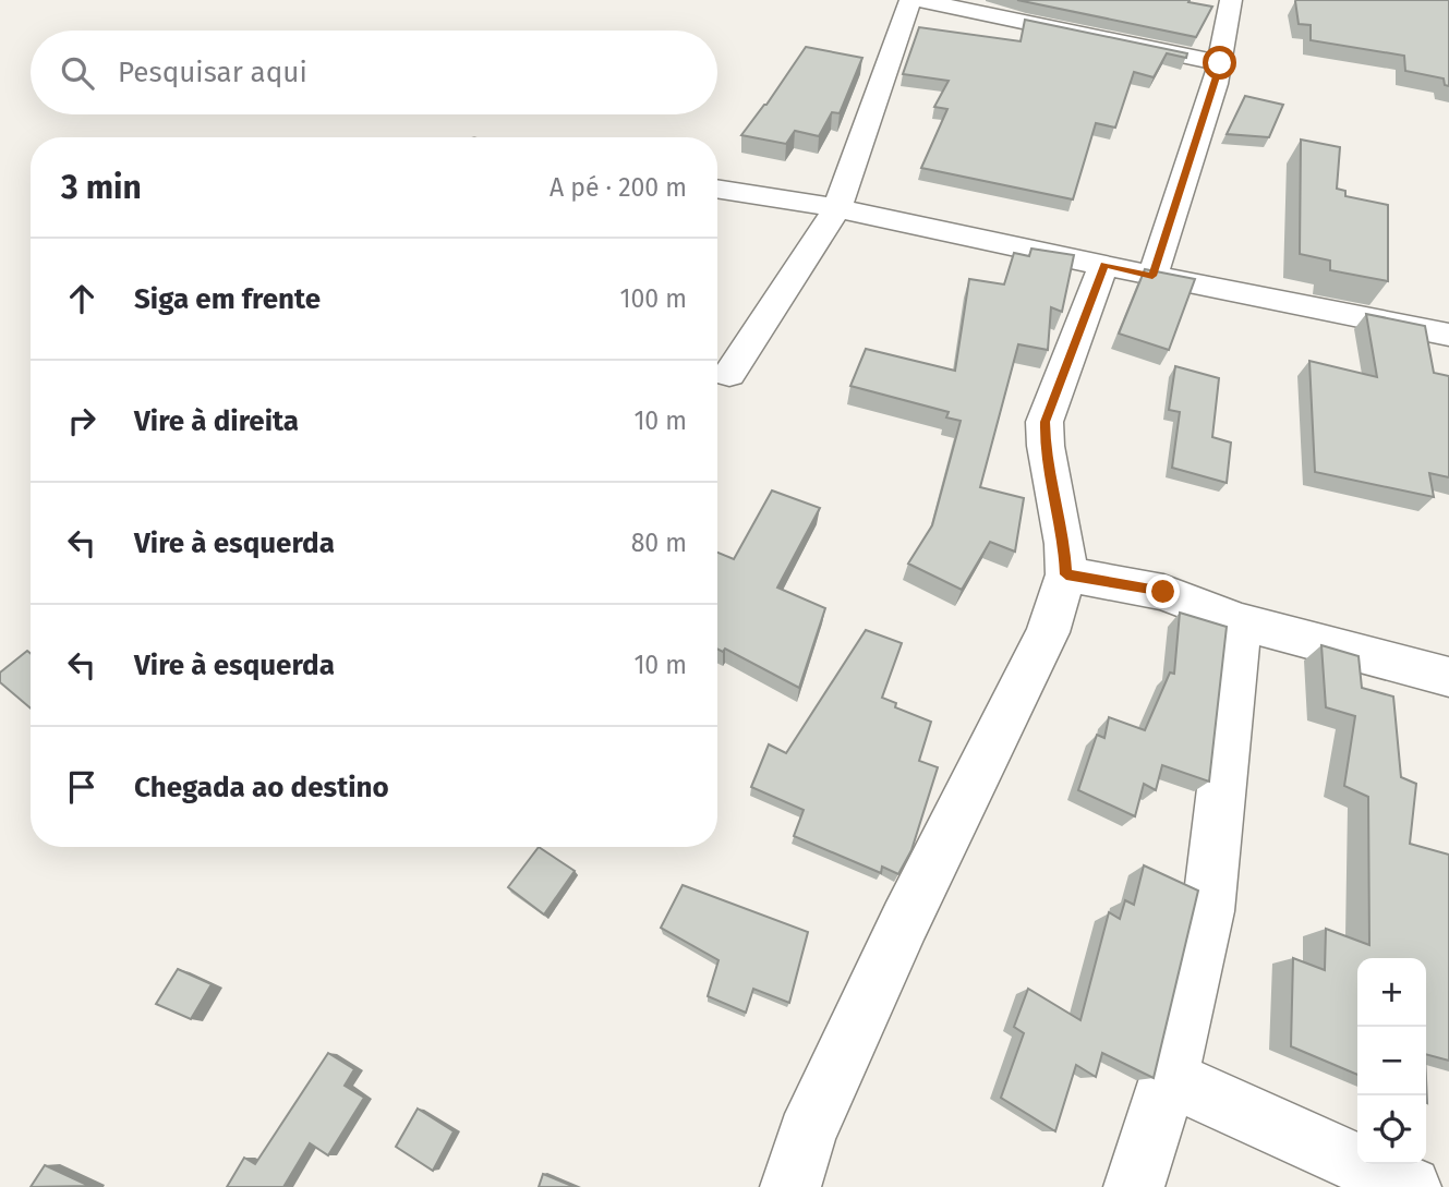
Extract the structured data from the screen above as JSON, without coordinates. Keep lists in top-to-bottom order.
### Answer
{
  "page": {
    "search": "Pesquisar aqui",
    "heading": ["3 min", "A pé · 200 m"],
    "list": [
      ["Siga em frente", "100 m"],
      ["Vire à direita", "10 m"],
      ["Vire à esquerda", "80 m"],
      ["Vire à esquerda", "10 m"],
      "Chegada ao destino"
    ],
    "map_buttons": ["+", "−"]
  }
}
